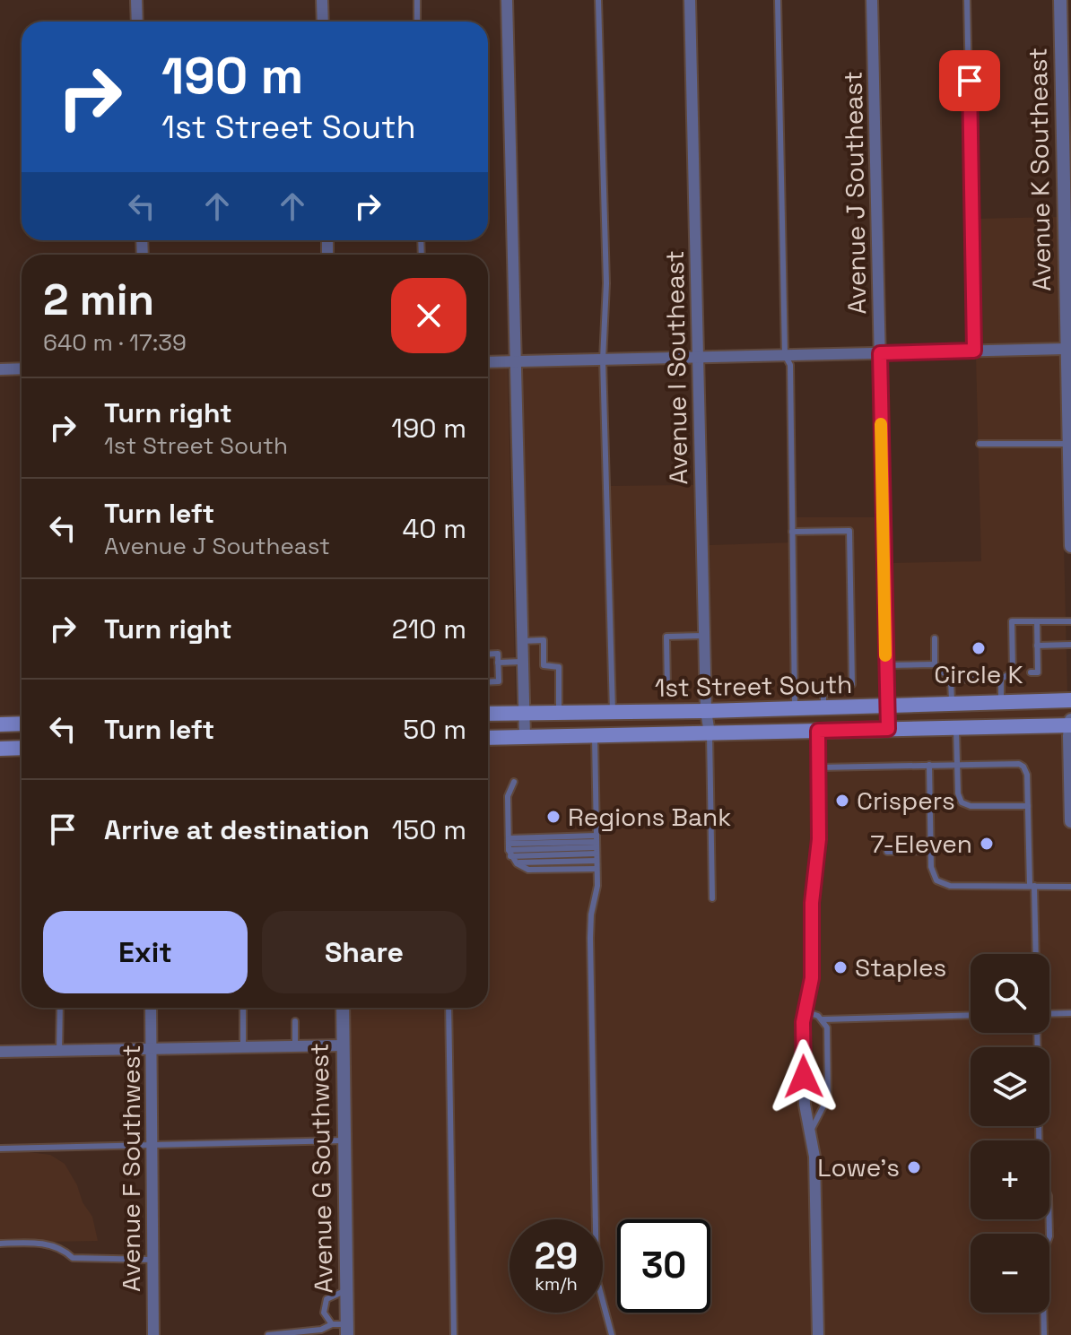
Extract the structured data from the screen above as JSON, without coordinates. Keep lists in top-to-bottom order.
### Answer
{
  "streets": {
    "main road": ["1st Street South"],
    "street": [
      "Avenue K Southeast",
      "Avenue J Southeast",
      "Avenue I Southeast",
      "Avenue F Southwest",
      "Avenue G Southwest"
    ]
  },
  "crossings": [
    ["Avenue J Southeast", "1st Street South"],
    ["Avenue I Southeast", "1st Street South"]
  ],
  "places": [
    "Circle K",
    "Crispers",
    "Regions Bank",
    "7-Eleven",
    "Staples",
    "Lowe's"
  ],
  "page": {
    "turn": ["190 m", "1st Street South"],
    "heading": ["2 min", "640 m · 17:39"],
    "list": [
      {
        "name": "Turn right",
        "note": "1st Street South",
        "value": "190 m"
      },
      {
        "name": "Turn left",
        "note": "Avenue J Southeast",
        "value": "40 m"
      },
      {
        "name": "Turn right",
        "value": "210 m"
      },
      {
        "name": "Turn left",
        "value": "50 m"
      },
      {
        "name": "Arrive at destination",
        "value": "150 m"
      }
    ],
    "buttons": ["Exit", "Share"],
    "map_buttons": ["+", "−"],
    "speed": "29 km/h",
    "limit": "30"
  }
}
